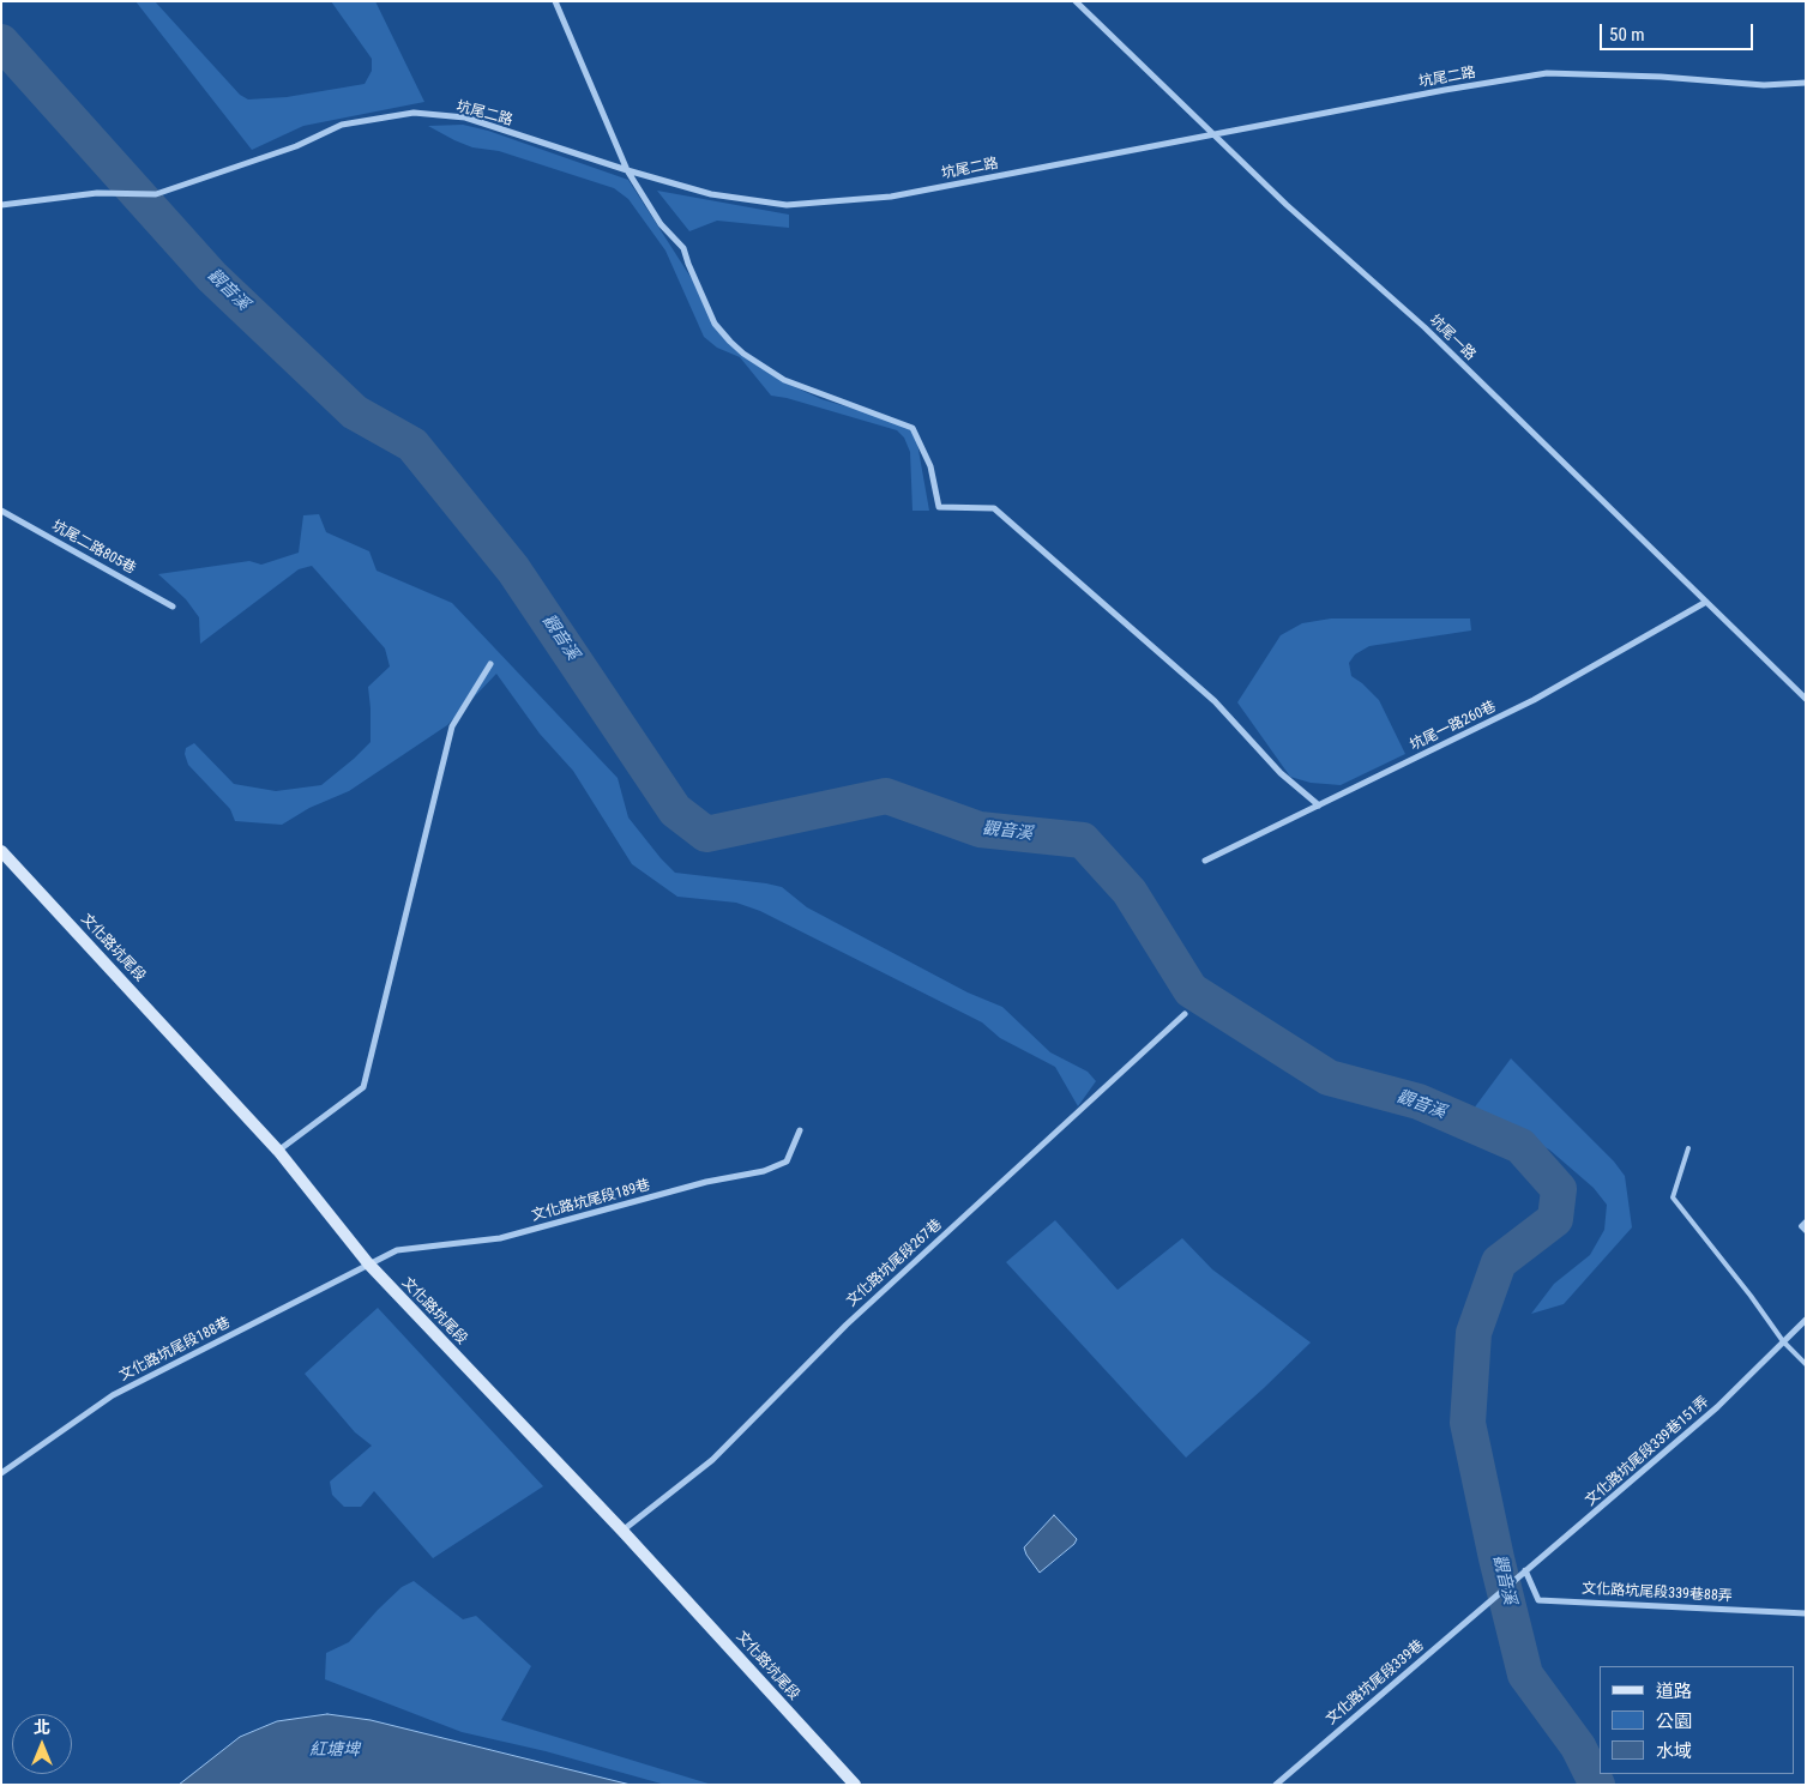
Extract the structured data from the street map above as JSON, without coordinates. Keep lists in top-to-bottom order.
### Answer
{
  "streets": {
    "main road": ["文化路坑尾段"],
    "street": [
      "坑尾二路",
      "坑尾一路",
      "坑尾二路805巷",
      "坑尾一路260巷",
      "文化路坑尾段189巷",
      "文化路坑尾段267巷",
      "文化路坑尾段188巷",
      "文化路坑尾段339巷151弄",
      "文化路坑尾段339巷88弄",
      "文化路坑尾段339巷"
    ]
  },
  "crossings": [
    ["坑尾二路", "坑尾一路"],
    ["坑尾一路", "坑尾一路260巷"],
    ["文化路坑尾段", "文化路坑尾段189巷"],
    ["文化路坑尾段", "文化路坑尾段267巷"],
    ["文化路坑尾段", "文化路坑尾段188巷"],
    ["文化路坑尾段189巷", "文化路坑尾段188巷"],
    ["文化路坑尾段339巷151弄", "文化路坑尾段339巷88弄"],
    ["文化路坑尾段339巷151弄", "文化路坑尾段339巷"]
  ],
  "water": ["觀音溪", "紅塘埤"],
  "legend": ["道路", "公園", "水域"],
  "scale_bar": "50 m",
  "north": "top"
}
